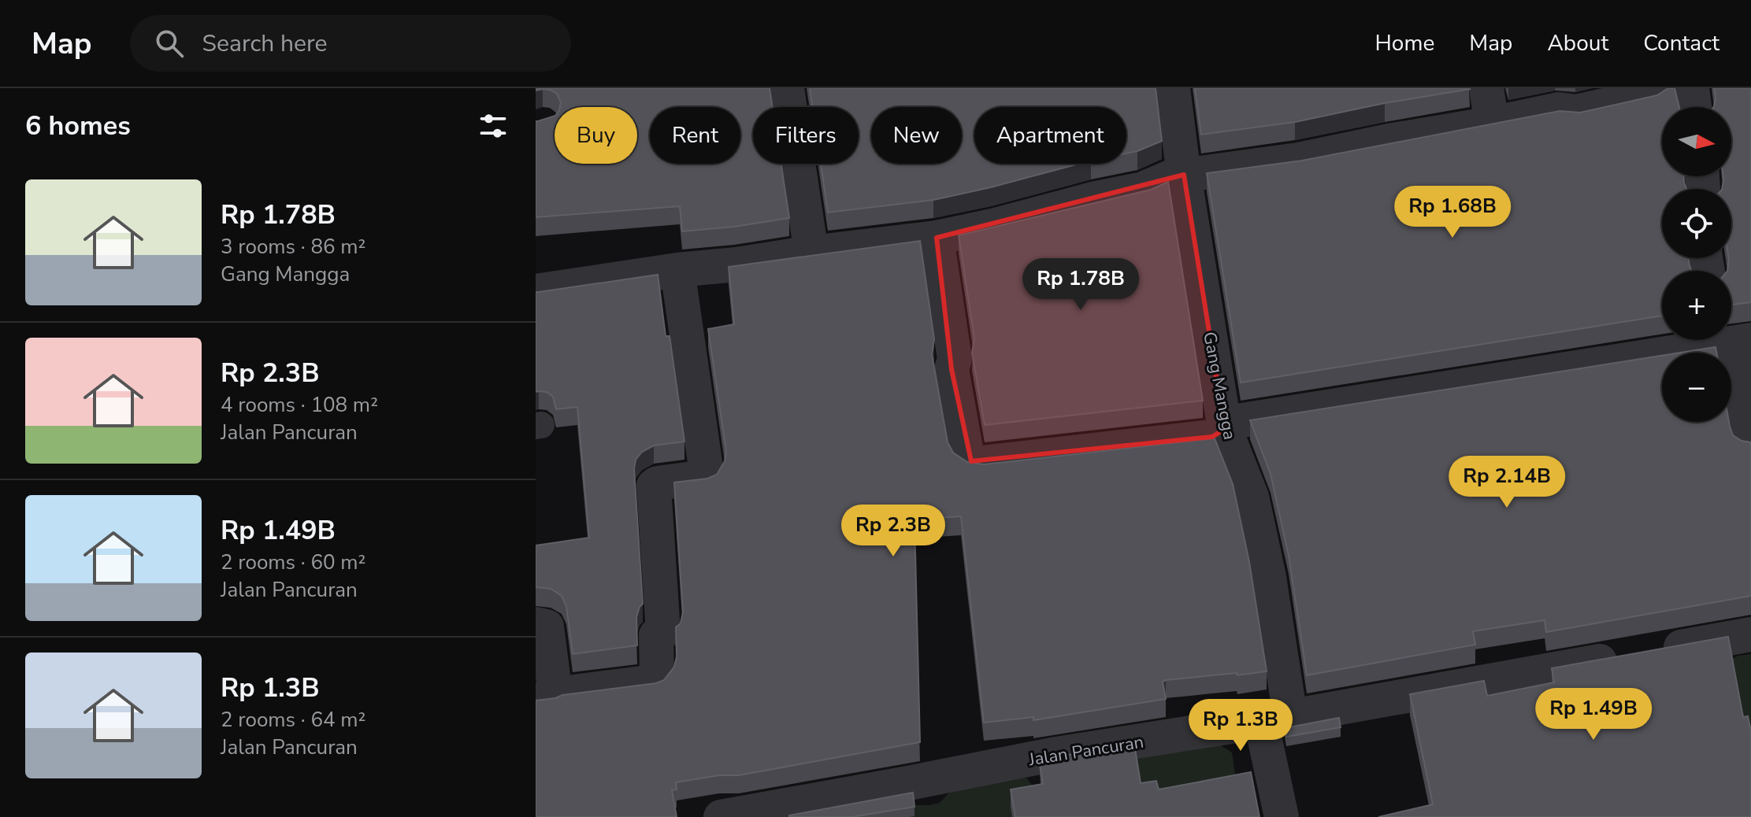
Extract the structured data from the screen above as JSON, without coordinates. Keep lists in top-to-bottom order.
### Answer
{
  "streets": {
    "street": ["Gang Mangga", "Jalan Pancuran"]
  },
  "crossings": [
    ["Gang Mangga", "Jalan Pancuran"]
  ],
  "north": "right",
  "page": {
    "header": "Map",
    "search": "Search here",
    "nav": [
      "Home",
      "Map",
      "About",
      "Contact"
    ],
    "heading": "6 homes",
    "map_buttons": ["+", "−"],
    "chip": [
      "Buy",
      "Rent",
      "Filters",
      "New",
      "Apartment"
    ],
    "list": [
      {
        "name": "Rp 1.78B",
        "note": "3 rooms · 86 m² · Gang Mangga"
      },
      {
        "name": "Rp 2.3B",
        "note": "4 rooms · 108 m² · Jalan Pancuran"
      },
      {
        "name": "Rp 1.49B",
        "note": "2 rooms · 60 m² · Jalan Pancuran"
      },
      {
        "name": "Rp 1.3B",
        "note": "2 rooms · 64 m² · Jalan Pancuran"
      }
    ],
    "price": [
      "Rp 1.68B",
      "Rp 1.78B",
      "Rp 2.14B",
      "Rp 2.3B",
      "Rp 1.49B",
      "Rp 1.3B"
    ]
  }
}
